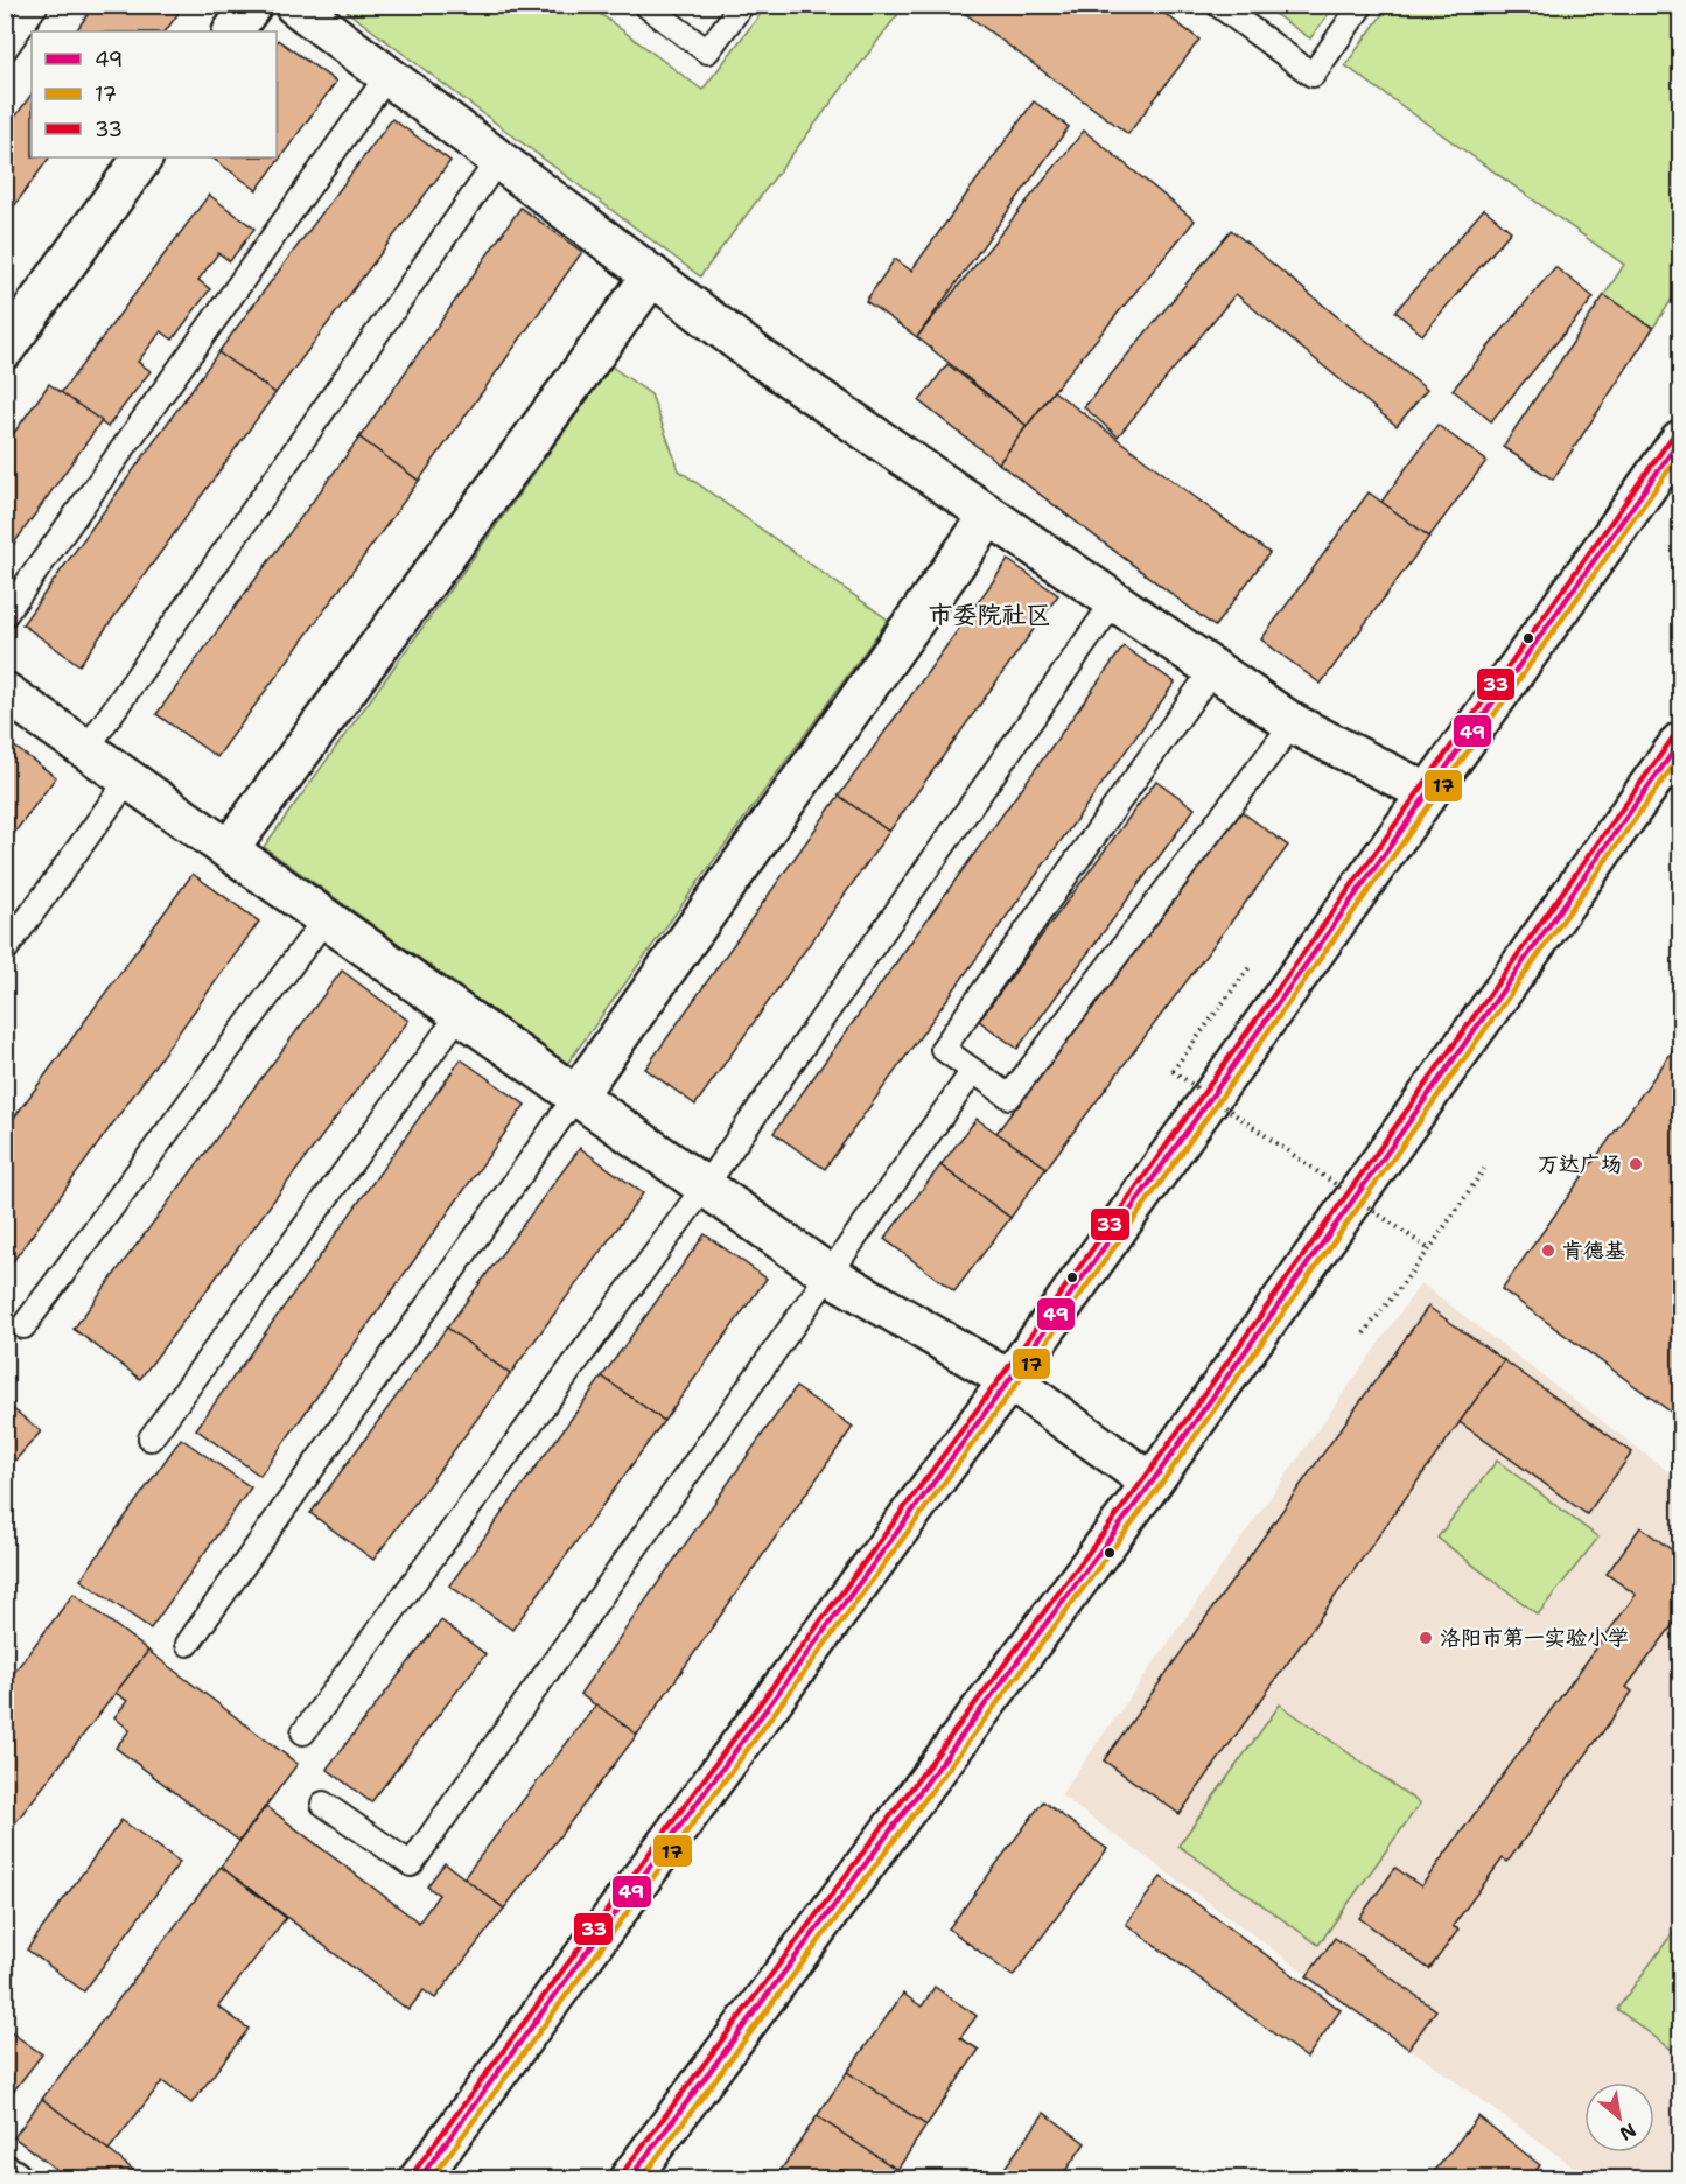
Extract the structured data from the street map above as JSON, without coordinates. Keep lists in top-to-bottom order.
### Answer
{
  "districts": ["市委院社区"],
  "places": ["万达广场", "肯德基", "洛阳市第一实验小学"],
  "lines": ["transit line 33", "transit line 49", "transit line 17"],
  "legend": ["49", "17", "33"],
  "north": "bottom right"
}
